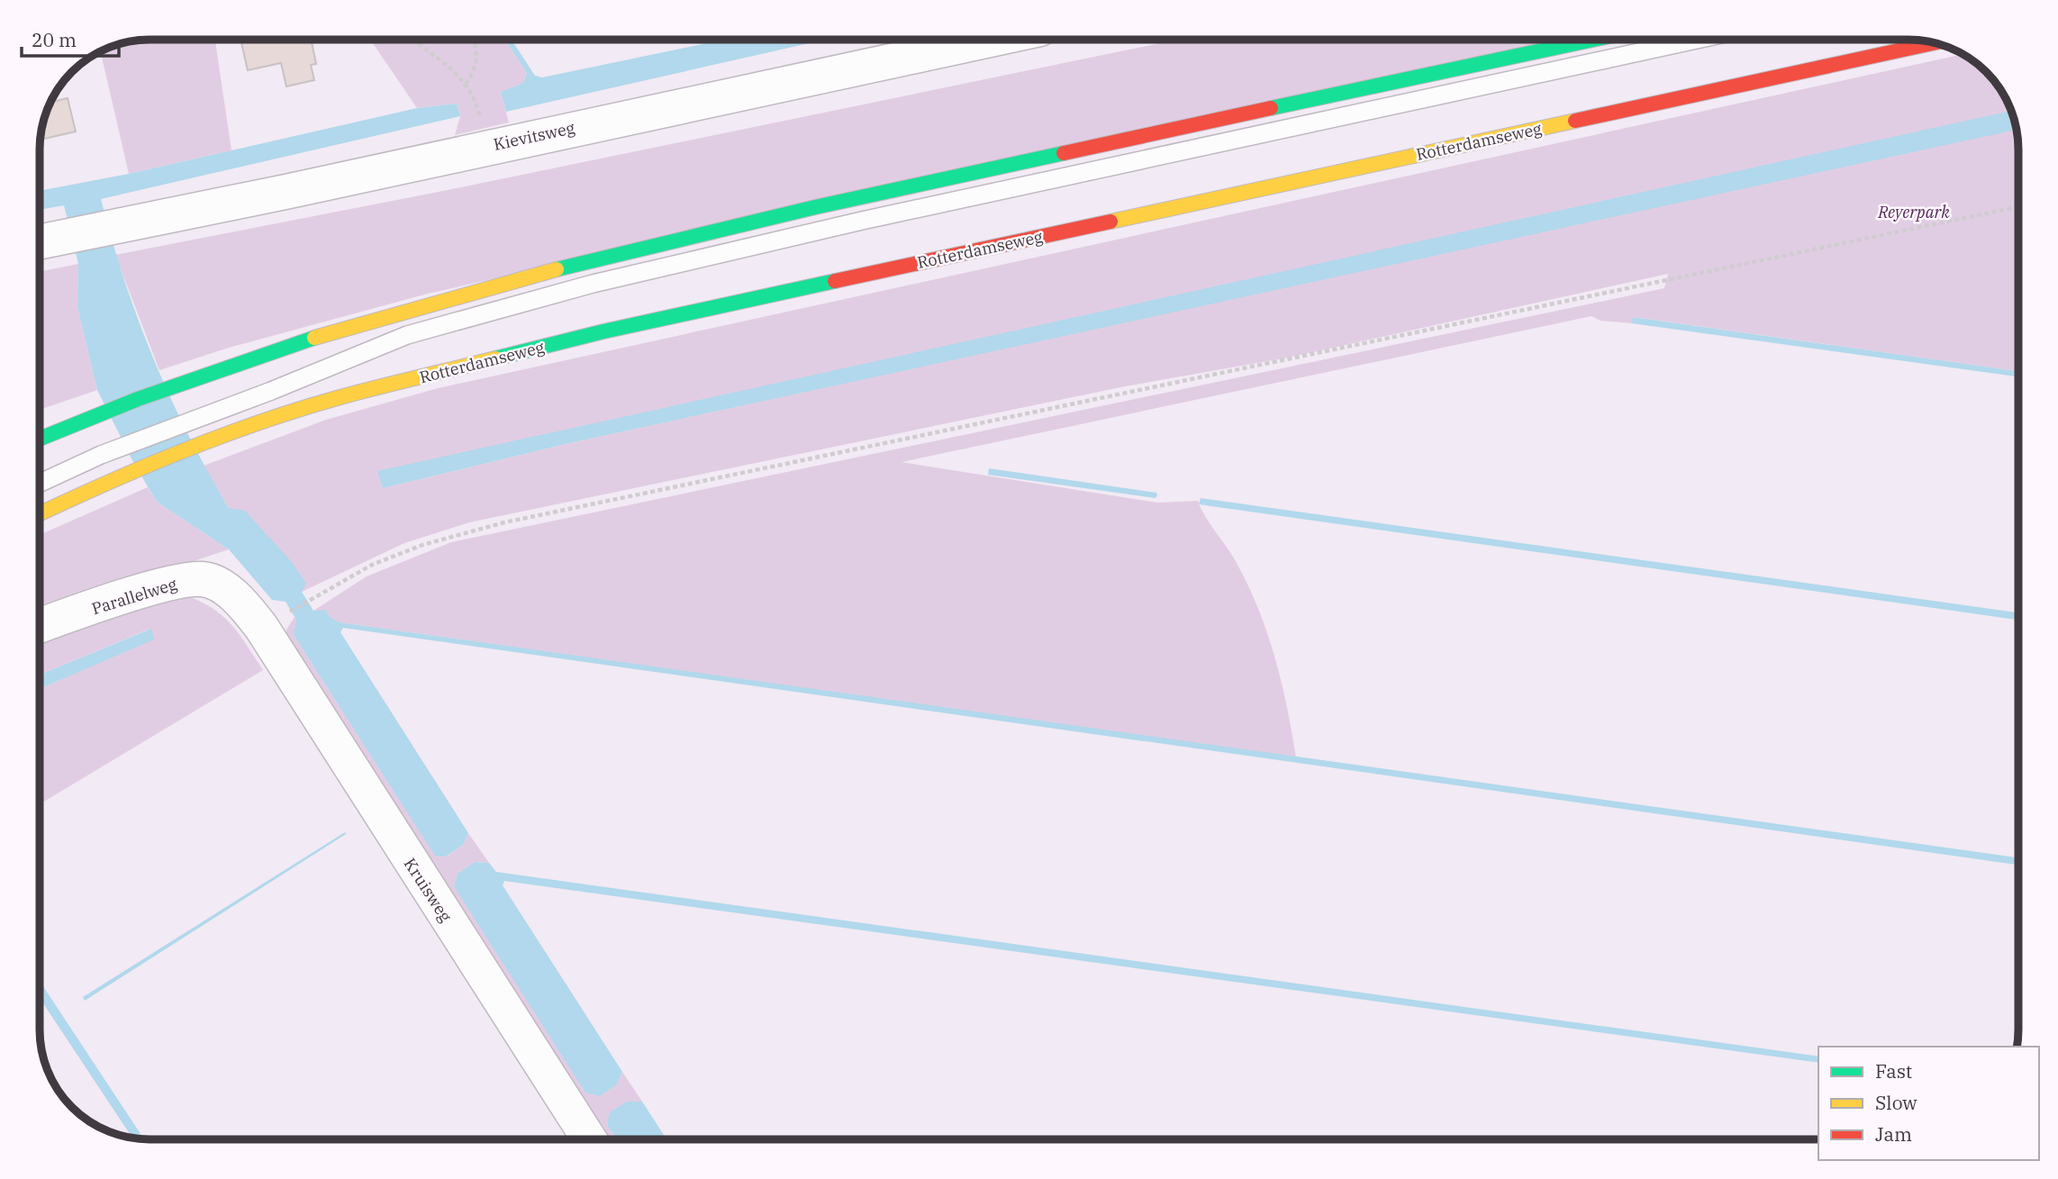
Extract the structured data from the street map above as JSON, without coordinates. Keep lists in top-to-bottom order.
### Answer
{
  "streets": {
    "main road": ["Rotterdamseweg"],
    "street": ["Kievitsweg", "Parallelweg", "Kruisweg"]
  },
  "crossings": [
    ["Parallelweg", "Kruisweg"]
  ],
  "parks": ["Reyerpark"],
  "legend": ["Fast", "Slow", "Jam"],
  "scale_bar": "20 m"
}
